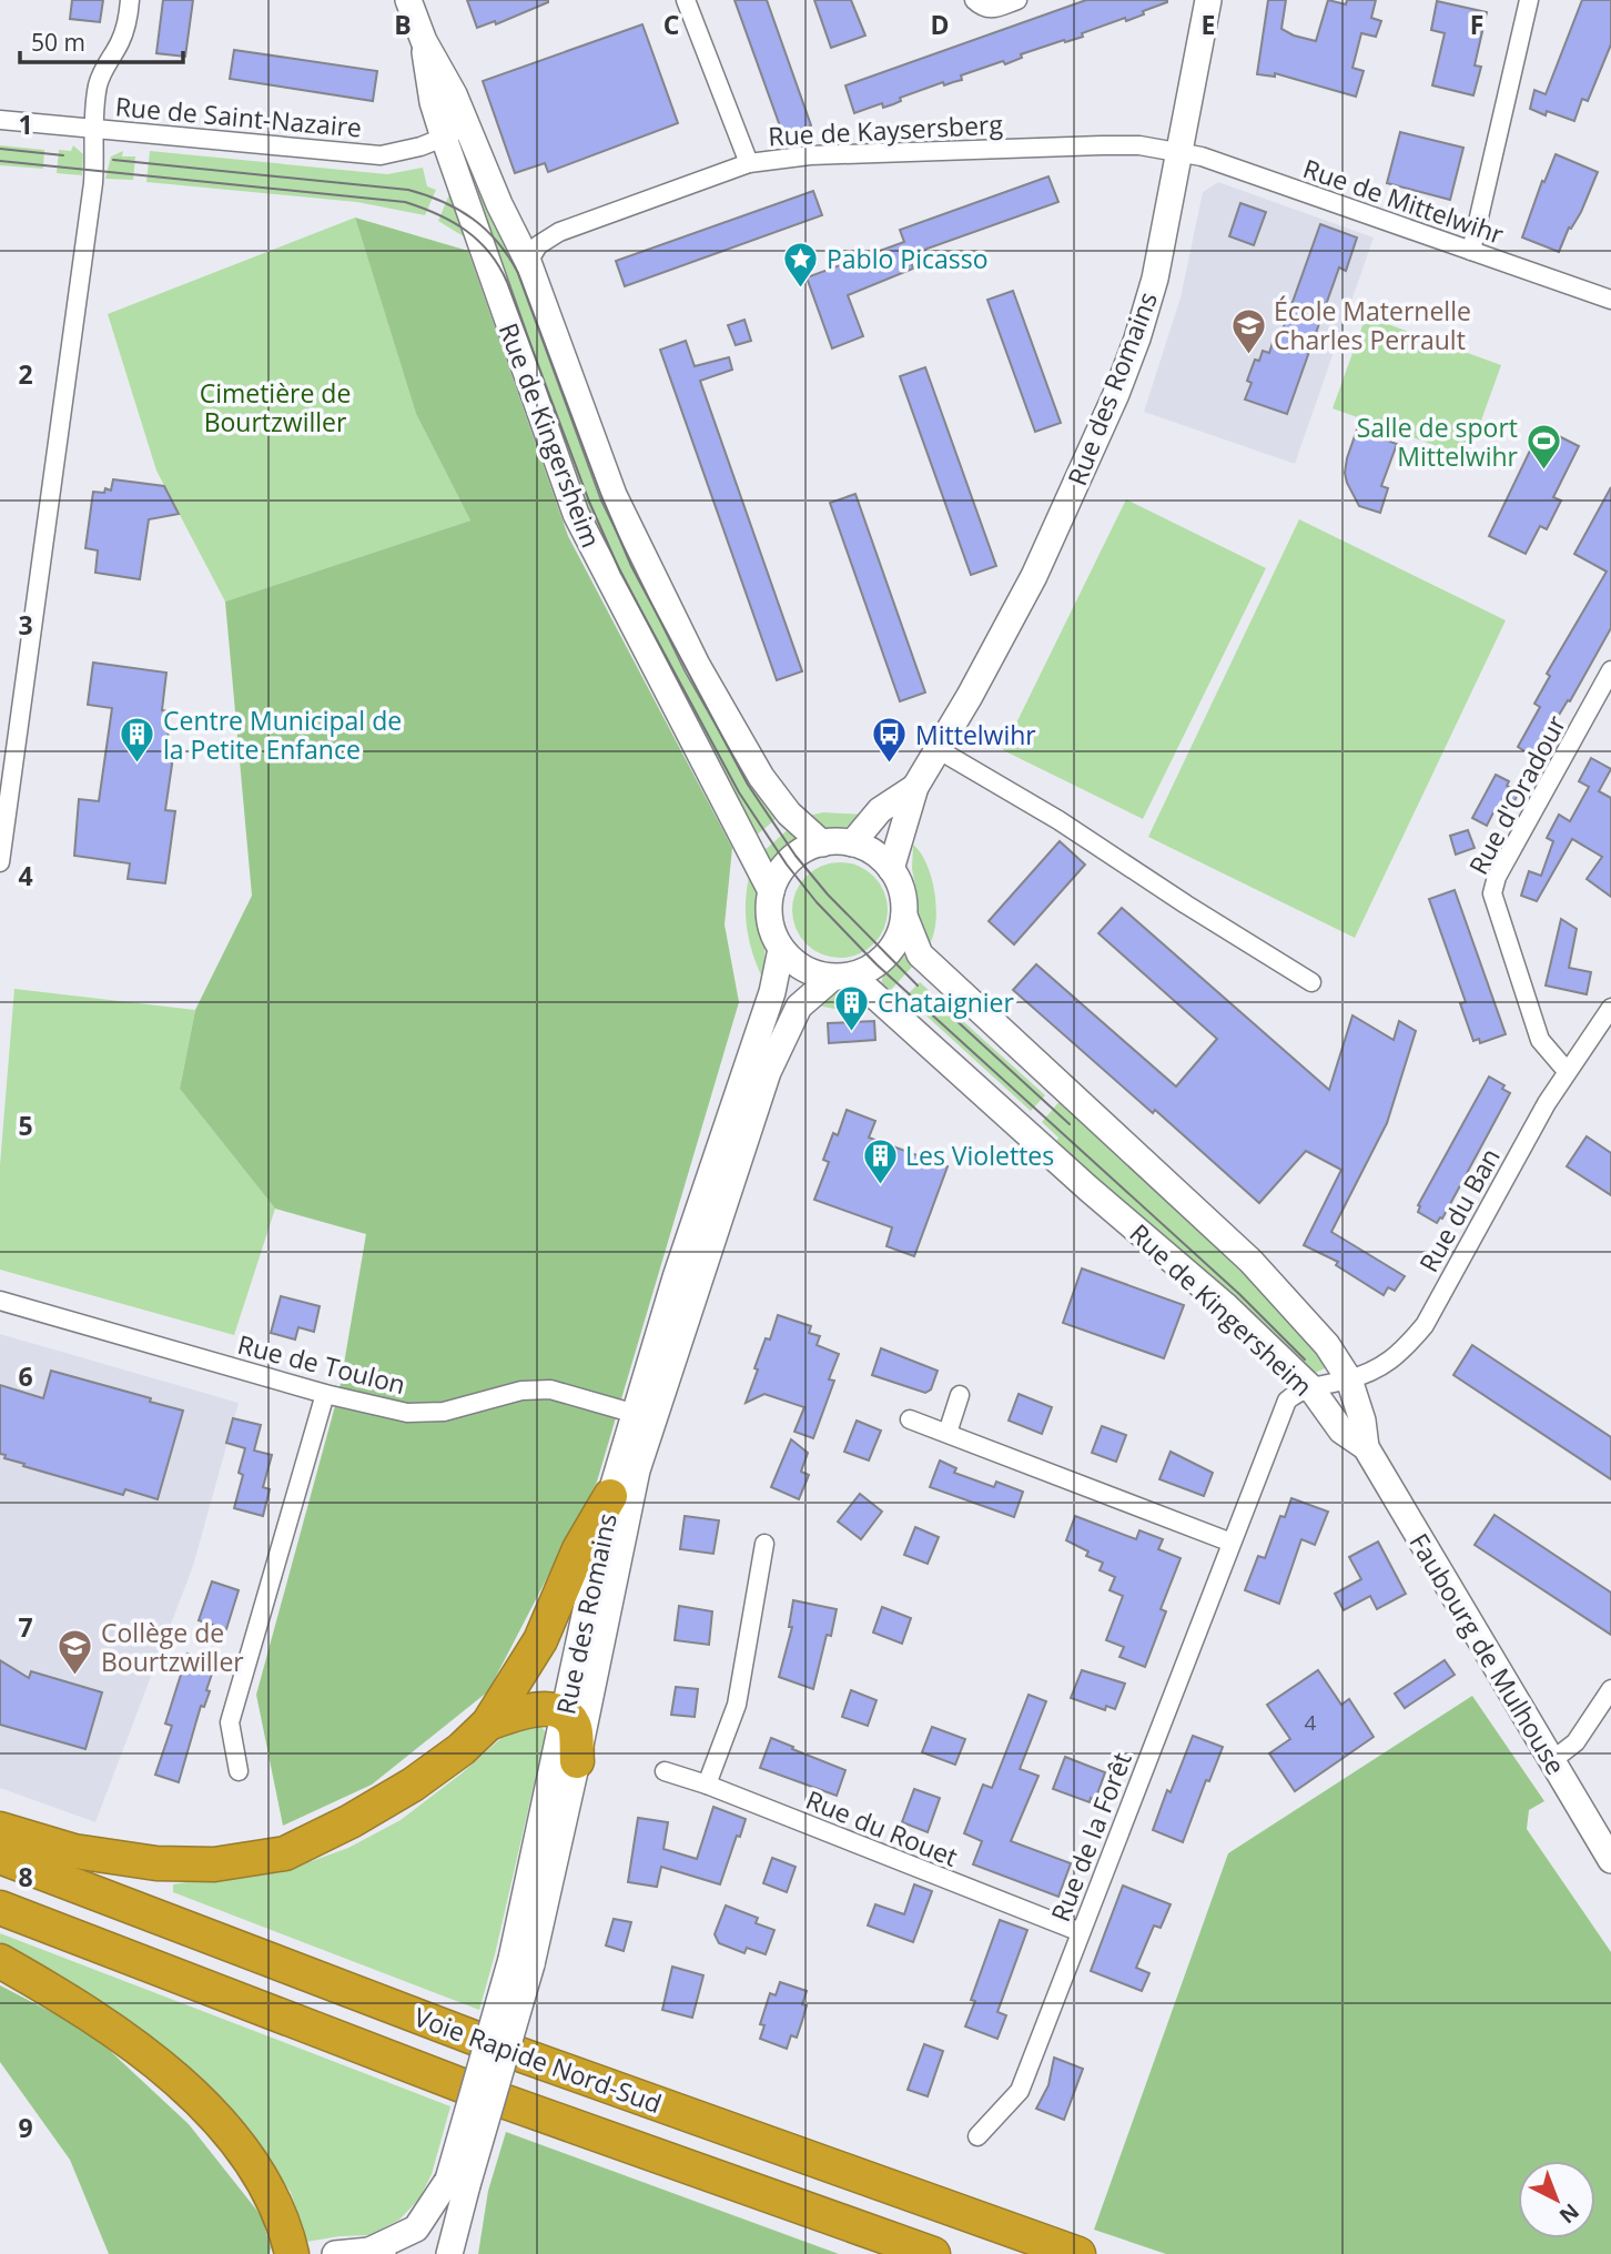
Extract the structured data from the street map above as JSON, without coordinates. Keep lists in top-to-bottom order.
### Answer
{
  "streets": {
    "highway": ["Voie Rapide Nord-Sud"],
    "main road": ["Rue des Romains", "Rue de Kingersheim", "Faubourg de Mulhouse"],
    "street": [
      "Rue de Saint-Nazaire",
      "Rue de Kaysersberg",
      "Rue de Mittelwihr",
      "Rue d'Oradour",
      "Rue du Ban",
      "Rue de Toulon",
      "Rue du Rouet",
      "Rue de la Forêt"
    ]
  },
  "crossings": [
    ["Rue de Saint-Nazaire", "Rue de Kingersheim"],
    ["Rue de Kaysersberg", "Rue de Mittelwihr"],
    ["Rue de Kaysersberg", "Rue des Romains"],
    ["Rue de Kaysersberg", "Rue de Kingersheim"],
    ["Rue de Mittelwihr", "Rue des Romains"],
    ["Rue des Romains", "Rue de Kingersheim"],
    ["Rue des Romains", "Rue de Toulon"],
    ["Rue de Kingersheim", "Rue du Ban"],
    ["Rue de Kingersheim", "Faubourg de Mulhouse"],
    ["Rue de Kingersheim", "Rue de la Forêt"],
    ["Rue d'Oradour", "Rue du Ban"],
    ["Rue du Ban", "Rue de la Forêt"],
    ["Rue du Rouet", "Rue de la Forêt"]
  ],
  "parks": ["Cimetière de Bourtzwiller"],
  "places": {
    "place": ["Pablo Picasso"],
    "school or university": ["École Maternelle Charles Perrault", "Collège de Bourtzwiller"],
    "sports": ["Salle de sport Mittelwihr"],
    "building": ["Centre Municipal de la Petite Enfance", "Chataignier", "Les Violettes"],
    "bus stop": ["Mittelwihr"]
  },
  "house_numbers": ["4"],
  "scale_bar": "50 m",
  "north": "bottom right",
  "grid": {
    "columns": [
      "B",
      "C",
      "D",
      "E",
      "F"
    ],
    "rows": [
      "1",
      "2",
      "3",
      "4",
      "5",
      "6",
      "7",
      "8",
      "9"
    ]
  }
}
